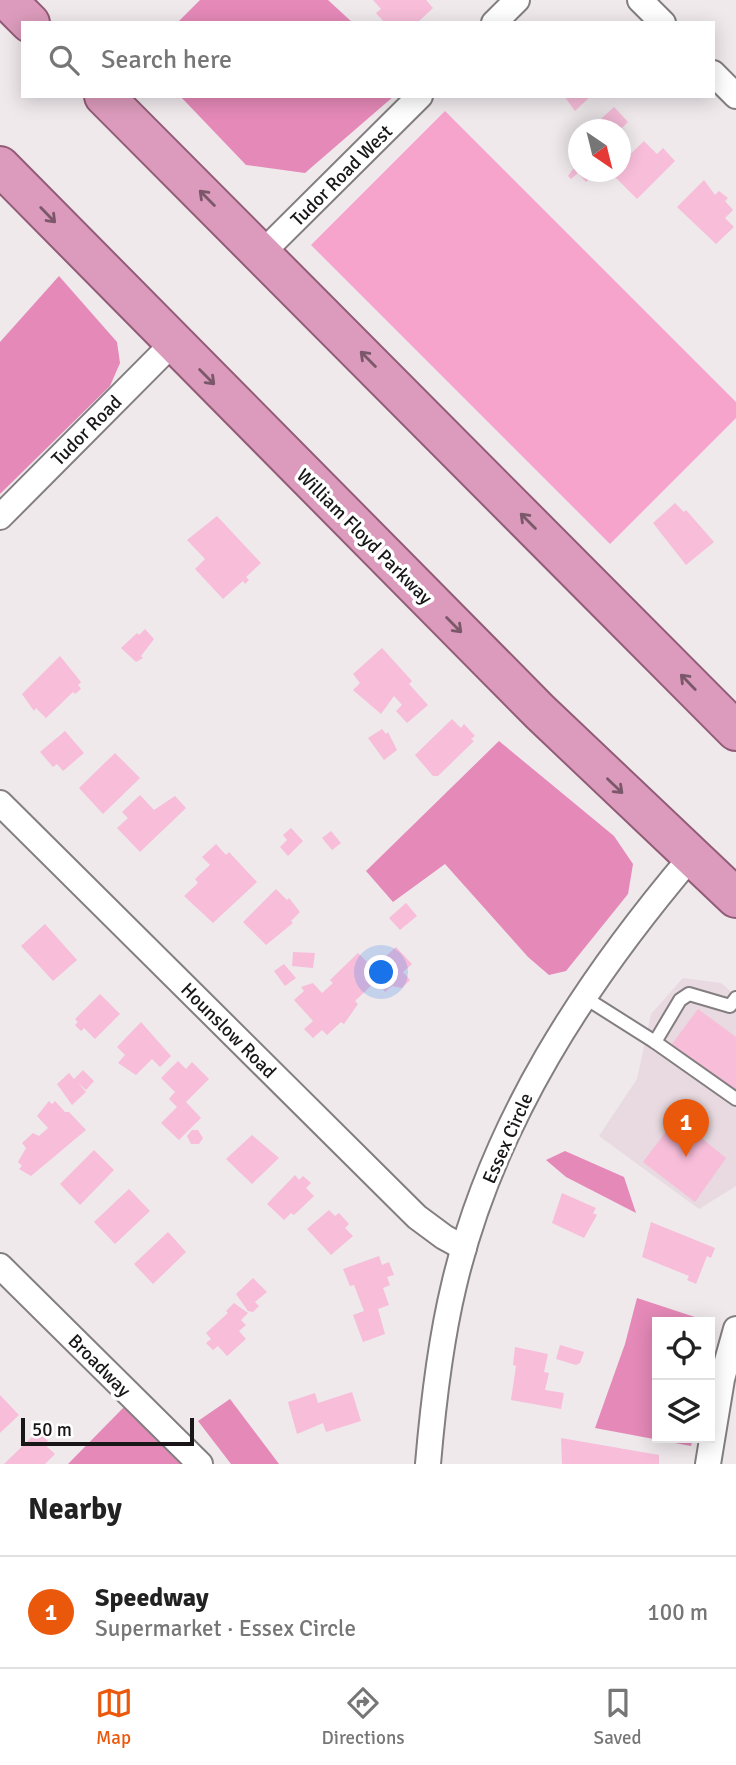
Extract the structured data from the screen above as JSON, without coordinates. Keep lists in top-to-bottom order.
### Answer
{
  "streets": {
    "highway": ["William Floyd Parkway"],
    "street": [
      "Tudor Road West",
      "Tudor Road",
      "Hounslow Road",
      "Essex Circle",
      "Broadway"
    ]
  },
  "crossings": [
    ["Tudor Road", "William Floyd Parkway"],
    ["William Floyd Parkway", "Essex Circle"],
    ["Hounslow Road", "Essex Circle"]
  ],
  "scale_bar": "50 m",
  "north": "bottom right",
  "page": {
    "search": "Search here",
    "pins": "1",
    "scale": "50 m",
    "heading": "Nearby",
    "list": [
      {
        "mark": "1",
        "name": "Speedway",
        "note": "Supermarket · Essex Circle",
        "value": "100 m"
      }
    ],
    "nav": ["Map", "Directions", "Saved"]
  }
}
